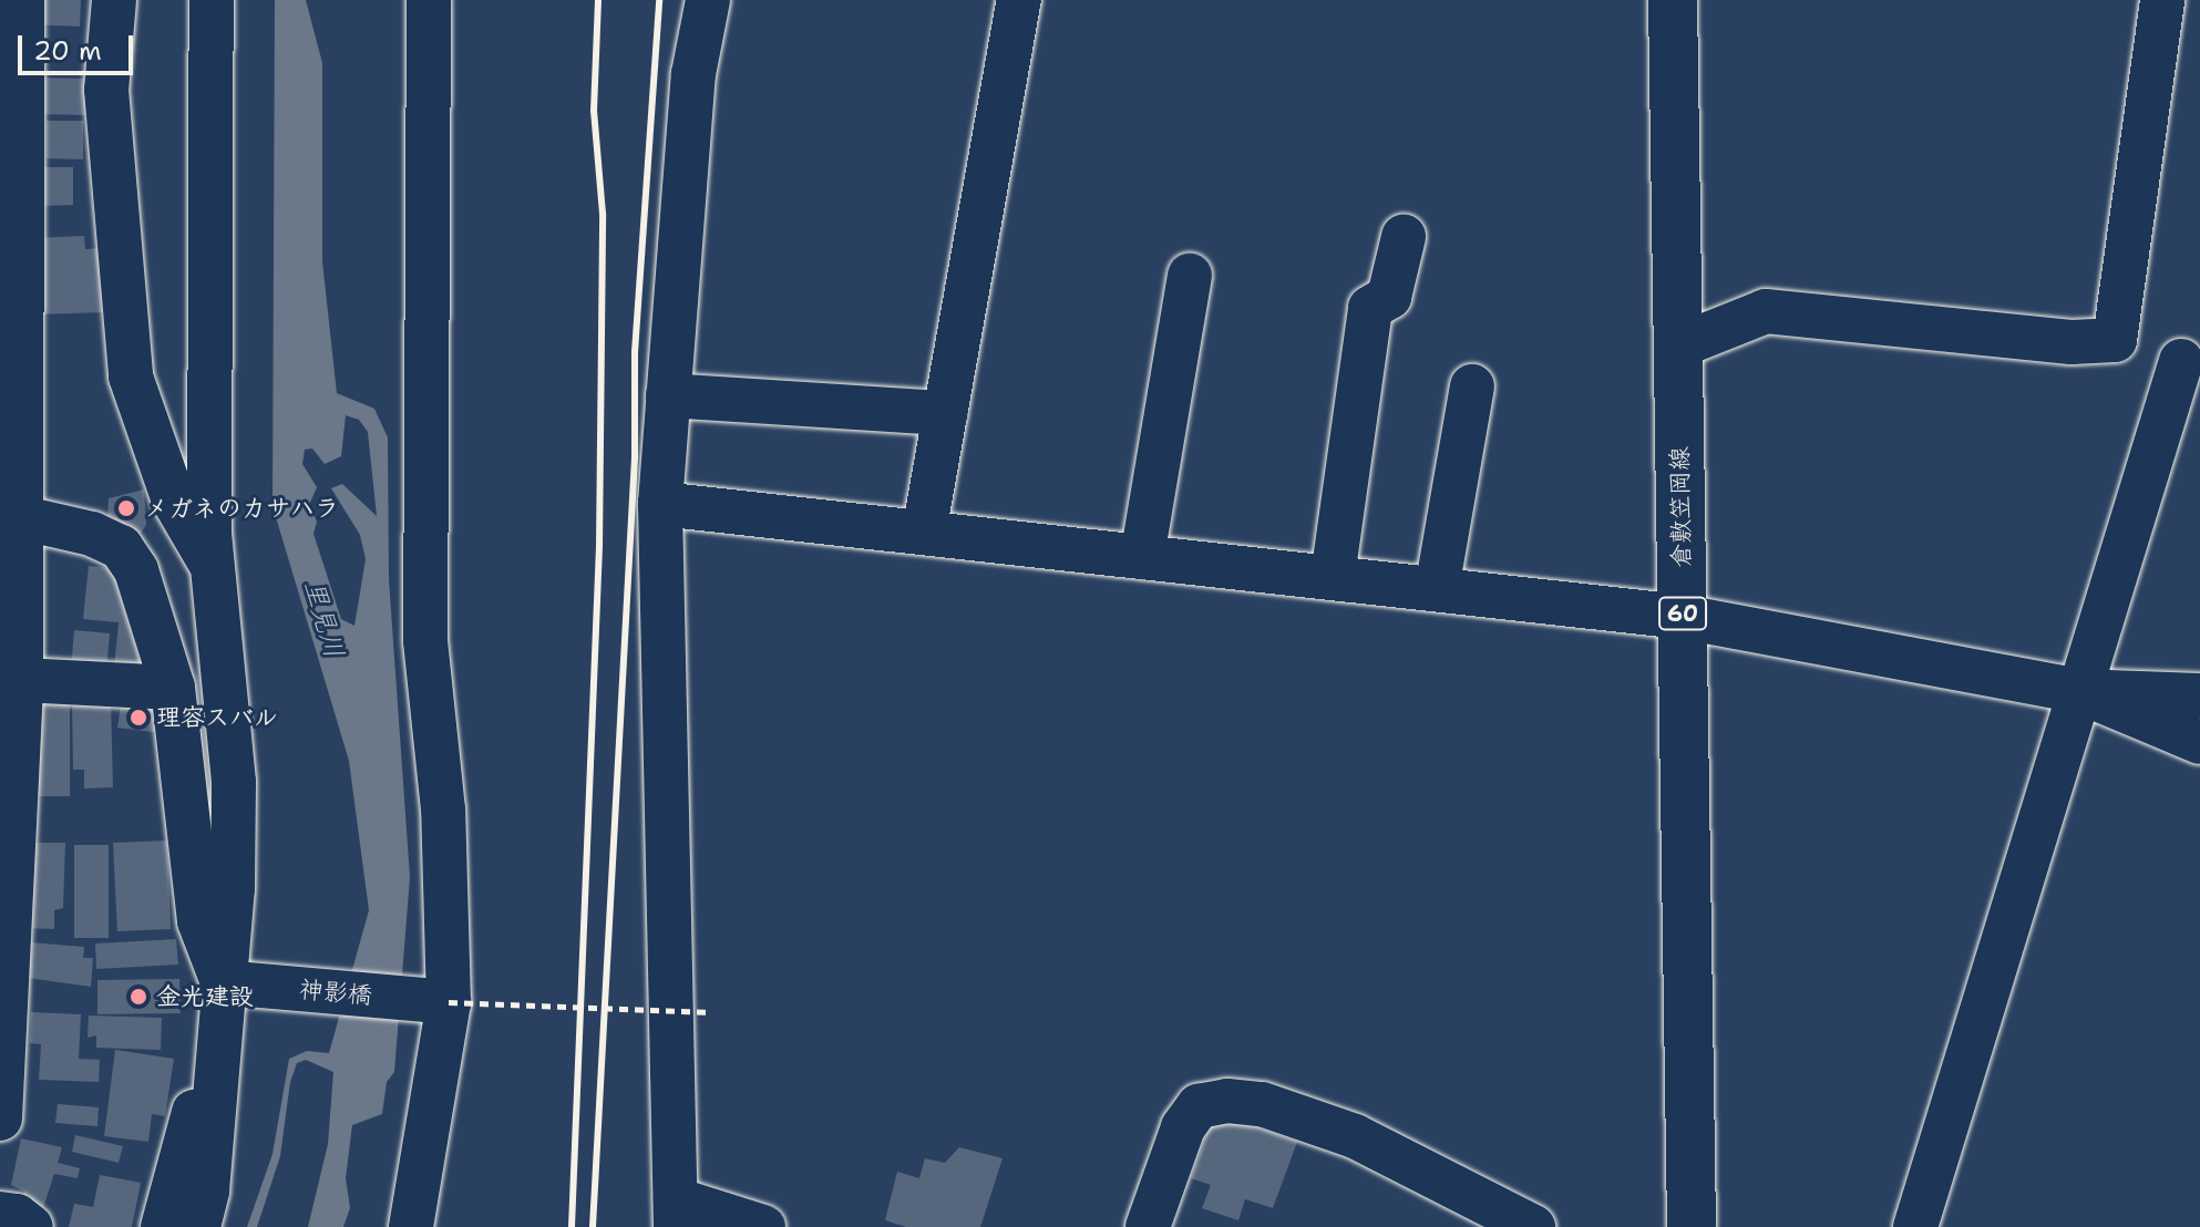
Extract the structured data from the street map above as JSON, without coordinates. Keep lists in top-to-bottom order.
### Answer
{
  "streets": {
    "main road": ["倉敷笠岡線", "60"],
    "street": ["神影橋"]
  },
  "water": ["里見川"],
  "places": ["メガネのカサハラ", "理容スバル", "金光建設"],
  "scale_bar": "20 m"
}
